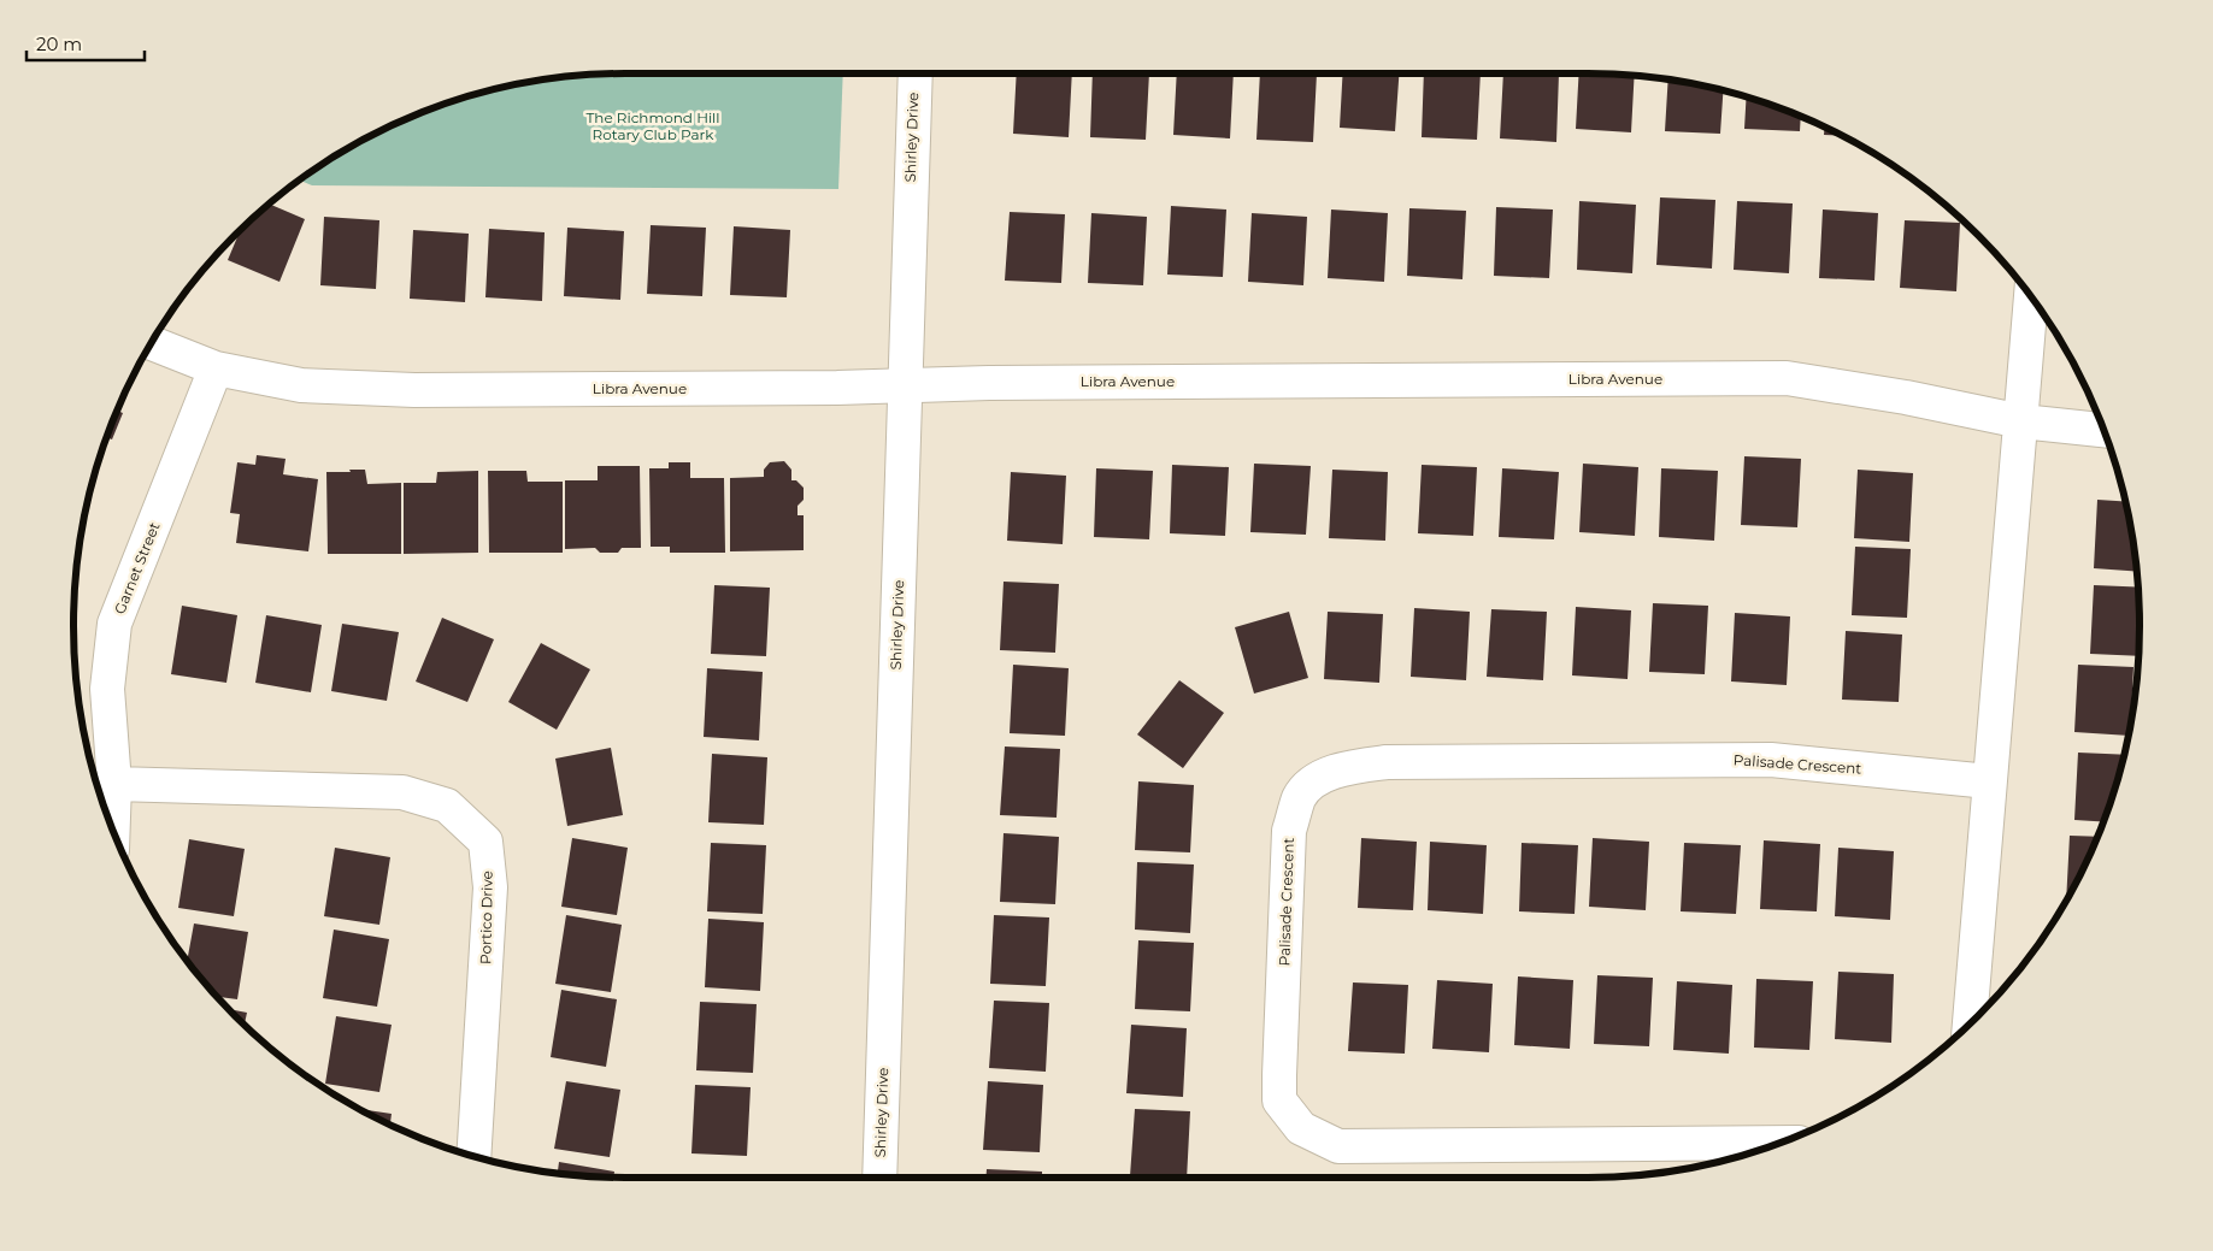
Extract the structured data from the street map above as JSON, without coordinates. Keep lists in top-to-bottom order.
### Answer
{
  "streets": {
    "street": [
      "Shirley Drive",
      "Libra Avenue",
      "Garnet Street",
      "Palisade Crescent",
      "Portico Drive"
    ]
  },
  "crossings": [
    ["Shirley Drive", "Libra Avenue"],
    ["Libra Avenue", "Garnet Street"],
    ["Garnet Street", "Portico Drive"]
  ],
  "parks": ["The Richmond Hill Rotary Club Park"],
  "scale_bar": "20 m"
}
